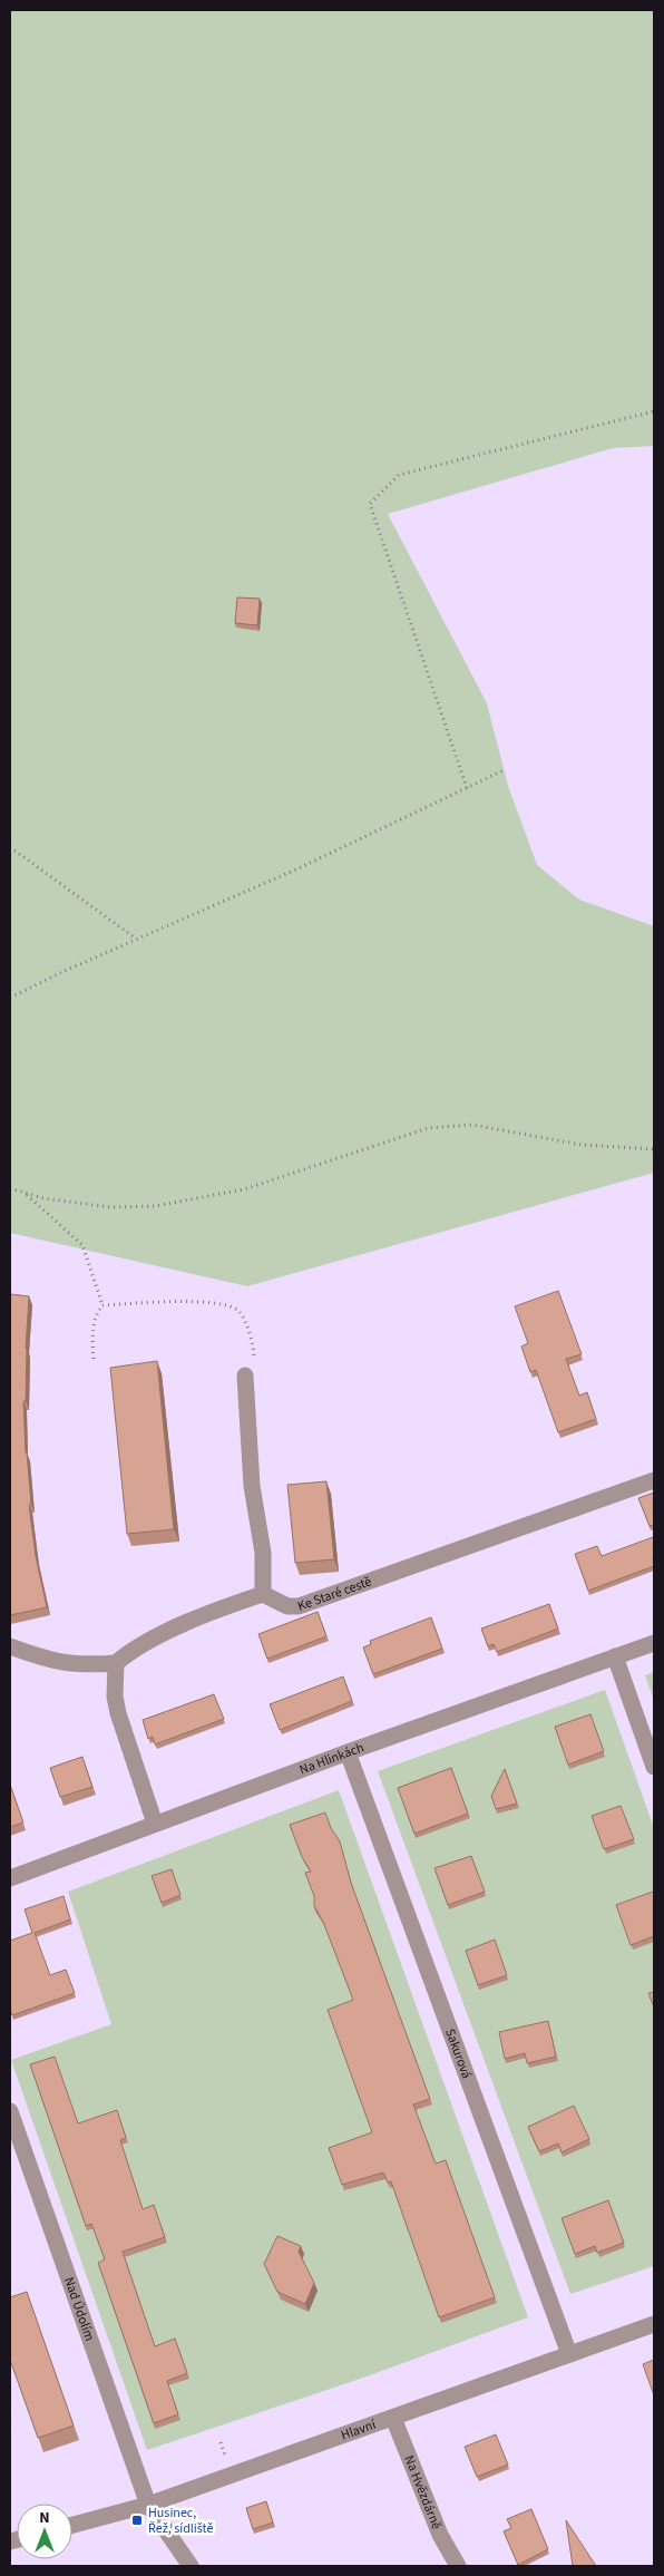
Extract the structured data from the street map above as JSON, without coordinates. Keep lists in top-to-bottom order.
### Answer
{
  "streets": {
    "street": [
      "Ke Staré cestě",
      "Na Hlinkách",
      "Sakurová",
      "Nad Údolím",
      "Hlavní",
      "Na Hvězdárně"
    ]
  },
  "crossings": [
    ["Na Hlinkách", "Sakurová"],
    ["Sakurová", "Hlavní"],
    ["Nad Údolím", "Hlavní"],
    ["Hlavní", "Na Hvězdárně"]
  ],
  "places": {
    "transit": ["Husinec, Řež, sídliště"]
  },
  "north": "top"
}
